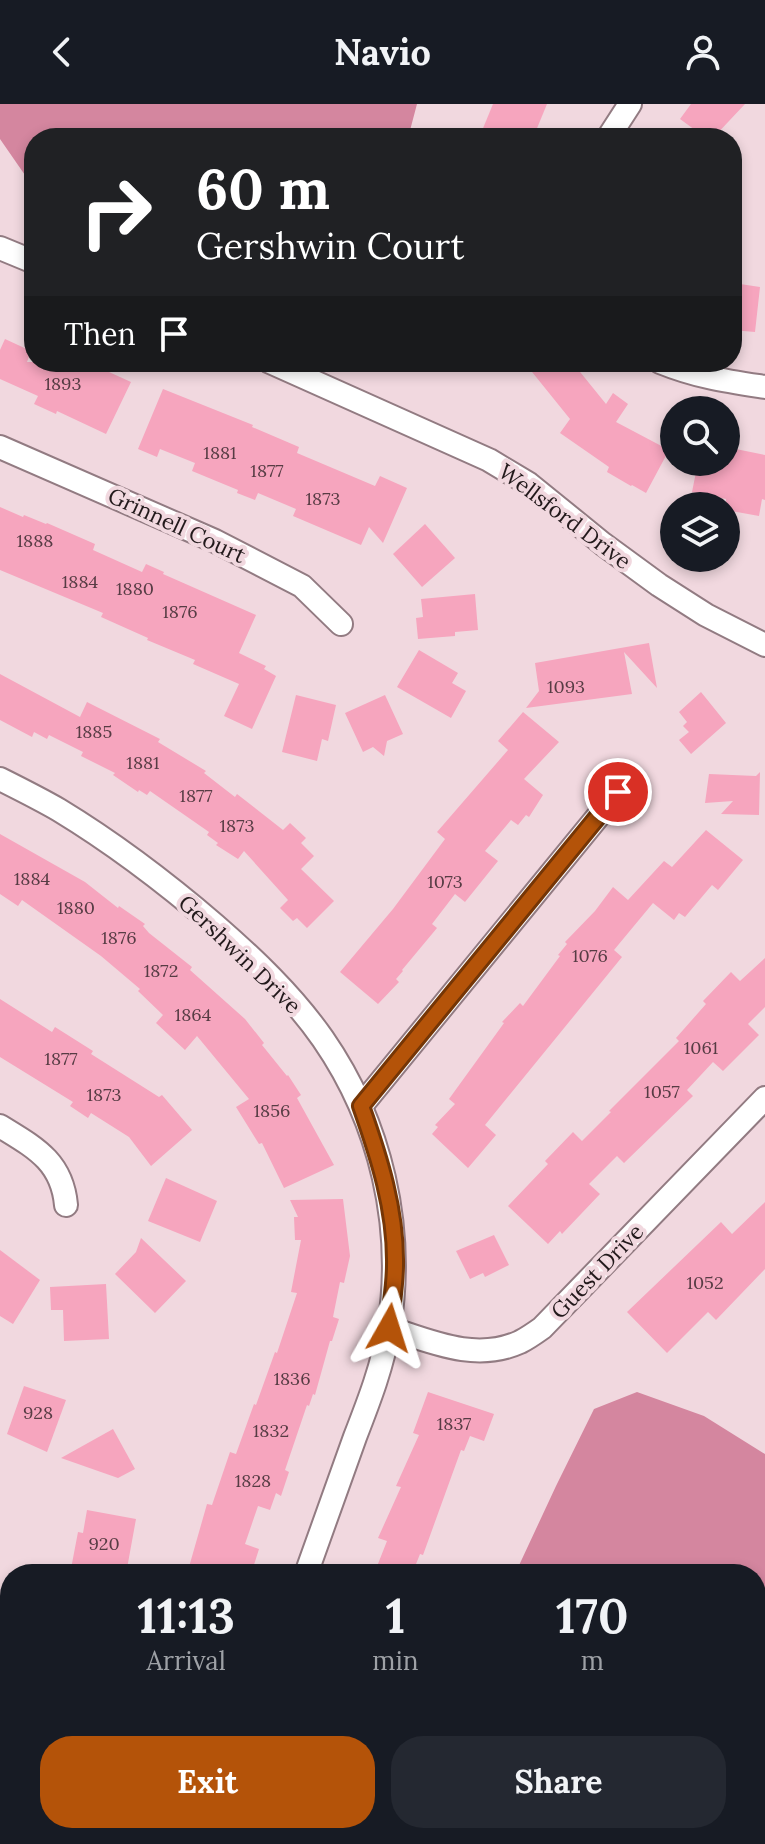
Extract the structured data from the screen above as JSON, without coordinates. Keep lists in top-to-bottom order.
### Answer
{
  "streets": {
    "street": [
      "Wellsford Drive",
      "Grinnell Court",
      "Gershwin Drive",
      "Guest Drive"
    ]
  },
  "crossings": [
    ["Gershwin Drive", "Guest Drive"]
  ],
  "house_numbers": [
    "1893",
    "1881",
    "1877",
    "1873",
    "1888",
    "1884",
    "1880",
    "1876",
    "1093",
    "1885",
    "1881",
    "1877",
    "1873",
    "1884",
    "1073",
    "1880",
    "1876",
    "1076",
    "1872",
    "1864",
    "1061",
    "1877",
    "1057",
    "1873",
    "1856",
    "1052",
    "1836",
    "928",
    "1837",
    "1832",
    "1828",
    "920"
  ],
  "page": {
    "header": "Navio",
    "turn": ["60 m", "Gershwin Court"],
    "then": "Then",
    "eta": [
      "11:13",
      "Arrival",
      "1",
      "min",
      "170",
      "m"
    ],
    "buttons": ["Exit", "Share"]
  }
}
